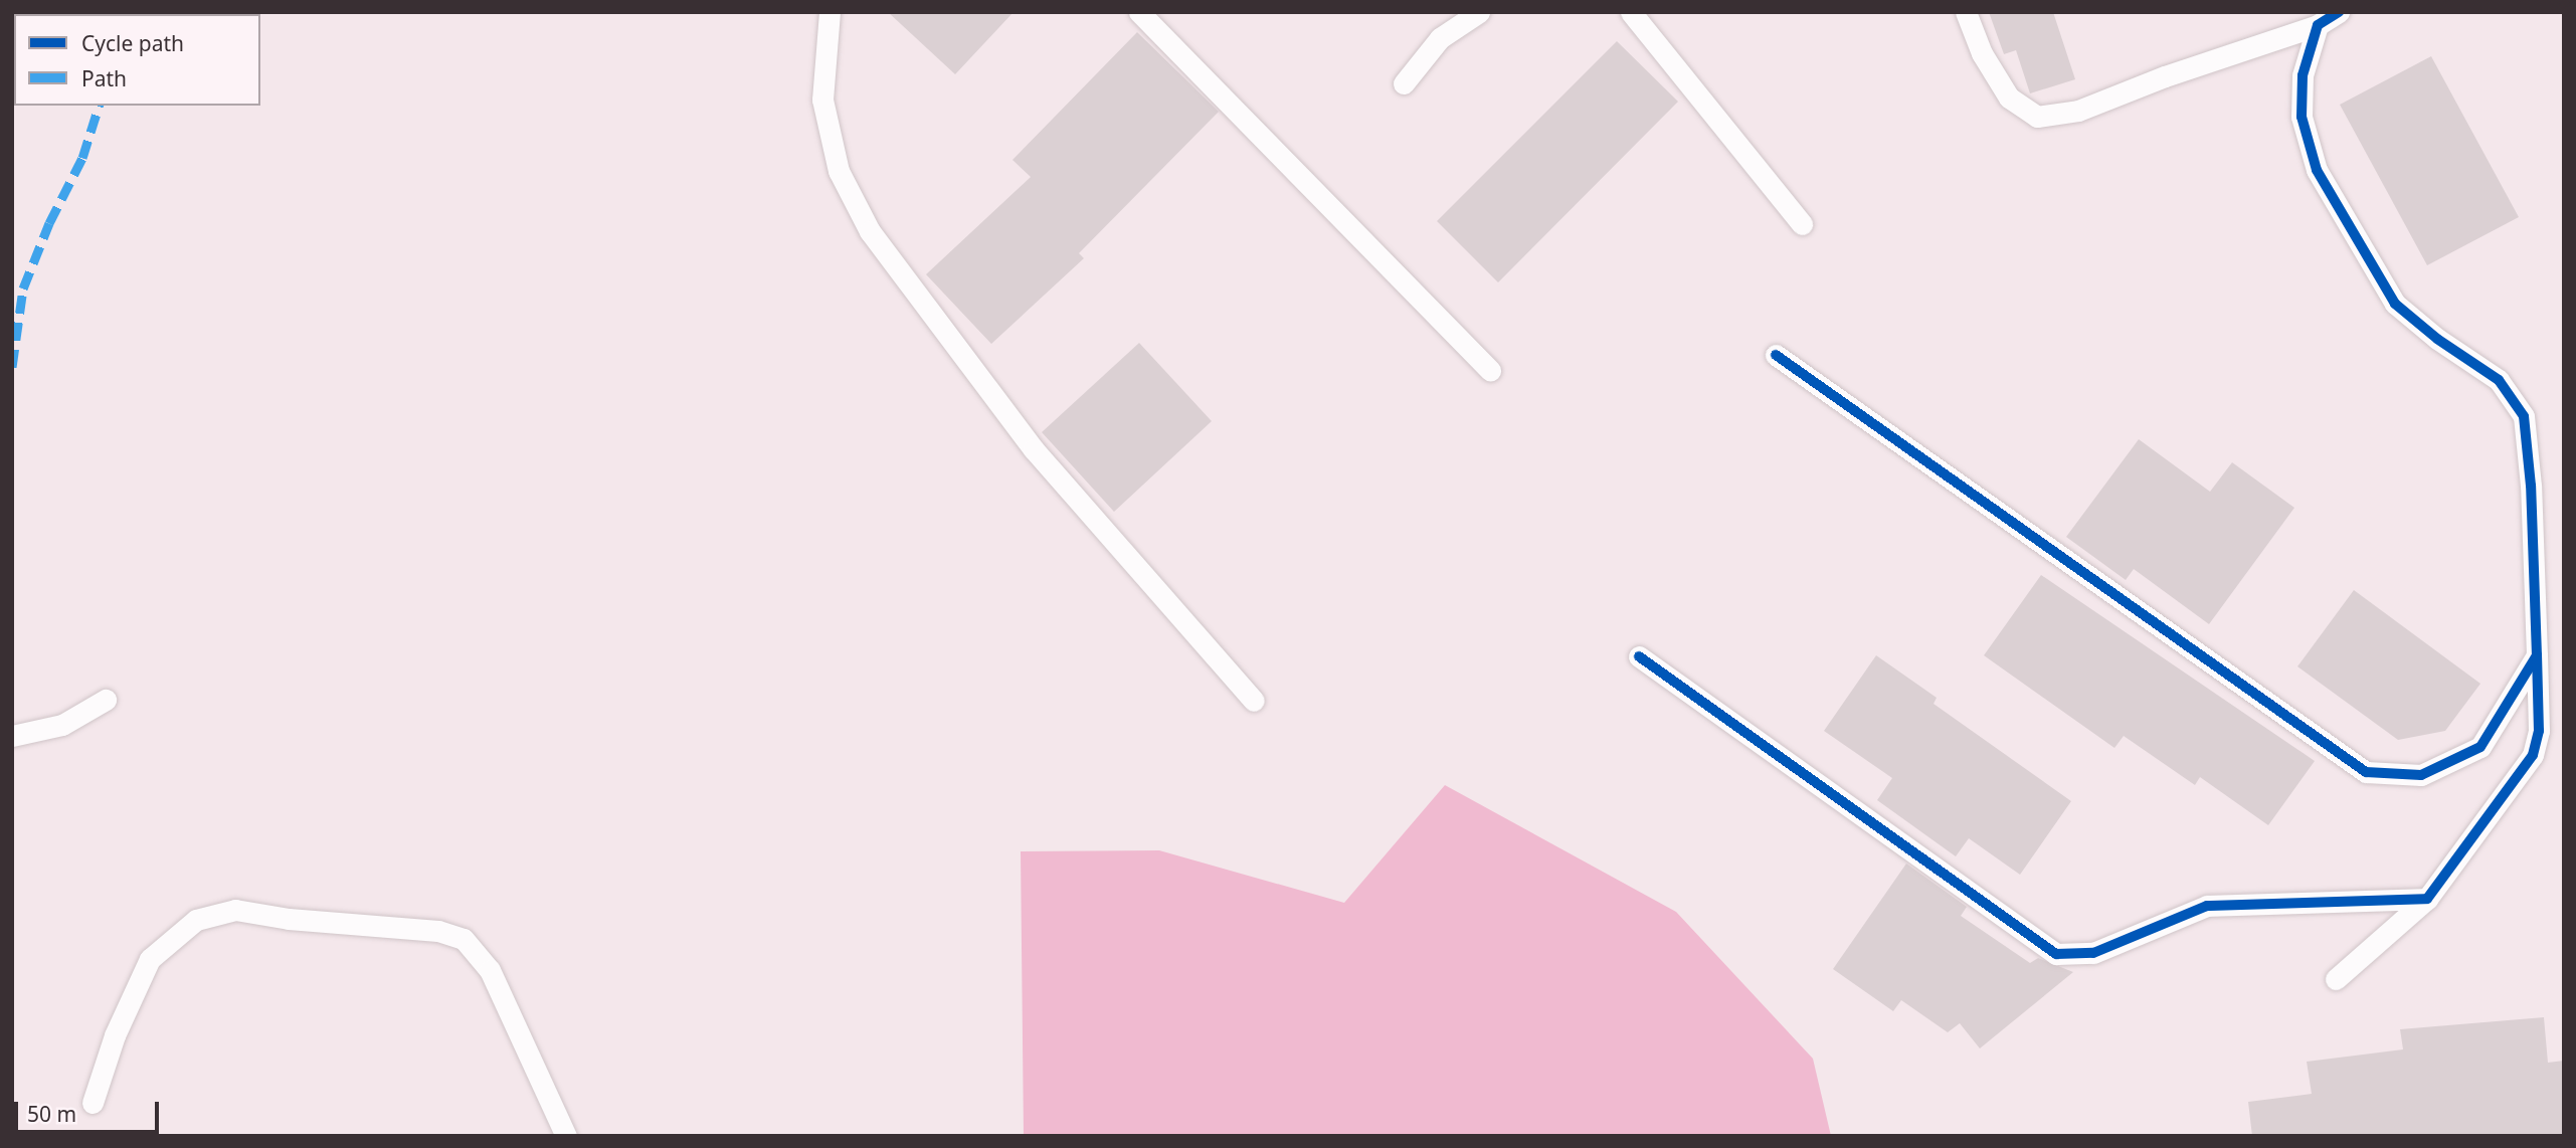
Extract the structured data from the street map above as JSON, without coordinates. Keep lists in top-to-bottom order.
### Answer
{
  "legend": ["Cycle path", "Path"],
  "scale_bar": "50 m"
}
